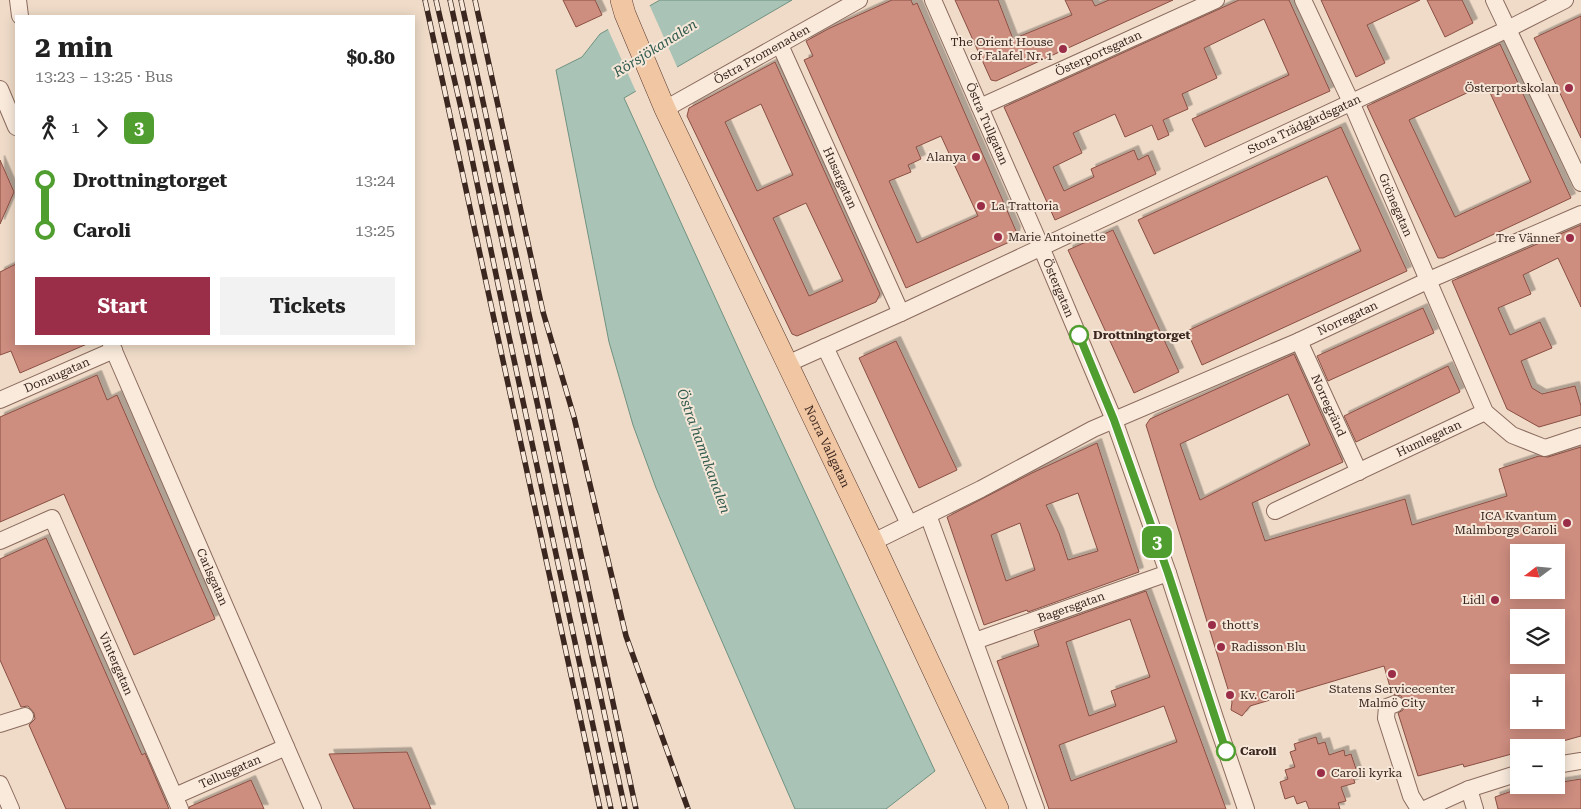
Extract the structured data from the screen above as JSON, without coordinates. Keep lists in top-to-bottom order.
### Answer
{
  "streets": {
    "main road": ["Norra Vallgatan"],
    "street": [
      "Österportsgatan",
      "Östra Promenaden",
      "Östra Tullgatan",
      "Stora Trädgårdsgatan",
      "Husargatan",
      "Grönegatan",
      "Östergatan",
      "Norregatan",
      "Donaugatan",
      "Norregränd",
      "Humlegatan",
      "Carlsgatan",
      "Bagersgatan",
      "Vintergatan",
      "Tellusgatan"
    ]
  },
  "crossings": [
    ["Österportsgatan", "Östra Tullgatan"],
    ["Östra Promenaden", "Husargatan"],
    ["Östra Promenaden", "Norra Vallgatan"],
    ["Östra Tullgatan", "Stora Trädgårdsgatan"],
    ["Östra Tullgatan", "Östergatan"],
    ["Stora Trädgårdsgatan", "Grönegatan"],
    ["Stora Trädgårdsgatan", "Östergatan"],
    ["Grönegatan", "Norregatan"],
    ["Grönegatan", "Humlegatan"],
    ["Östergatan", "Norregatan"],
    ["Östergatan", "Bagersgatan"],
    ["Norregatan", "Norregränd"],
    ["Donaugatan", "Carlsgatan"],
    ["Norregränd", "Humlegatan"],
    ["Carlsgatan", "Tellusgatan"],
    ["Vintergatan", "Tellusgatan"]
  ],
  "water": ["Rörsjökanalen", "Östra hamnkanalen"],
  "places": [
    "The Orient House of Falafel Nr. 1",
    "Österportskolan",
    "Alanya",
    "La Trattoria",
    "Marie Antoinette",
    "Tre Vänner",
    "Drottningtorget",
    "ICA Kvantum Malmborgs Caroli",
    "Lidl",
    "thott's",
    "Radisson Blu",
    "Statens Servicecenter Malmö City",
    "Kv. Caroli",
    "Caroli",
    "Caroli kyrka"
  ],
  "lines": ["bus line 3"],
  "north": "left",
  "page": {
    "on_map": "3",
    "heading": ["2 min", "13:23 – 13:25 · Bus", "$0.80"],
    "legs": ["1", "3"],
    "list": [
      {
        "name": "Drottningtorget",
        "value": "13:24"
      },
      {
        "name": "Caroli",
        "value": "13:25"
      }
    ],
    "buttons": ["Start", "Tickets"],
    "map_buttons": ["+", "−"]
  }
}
